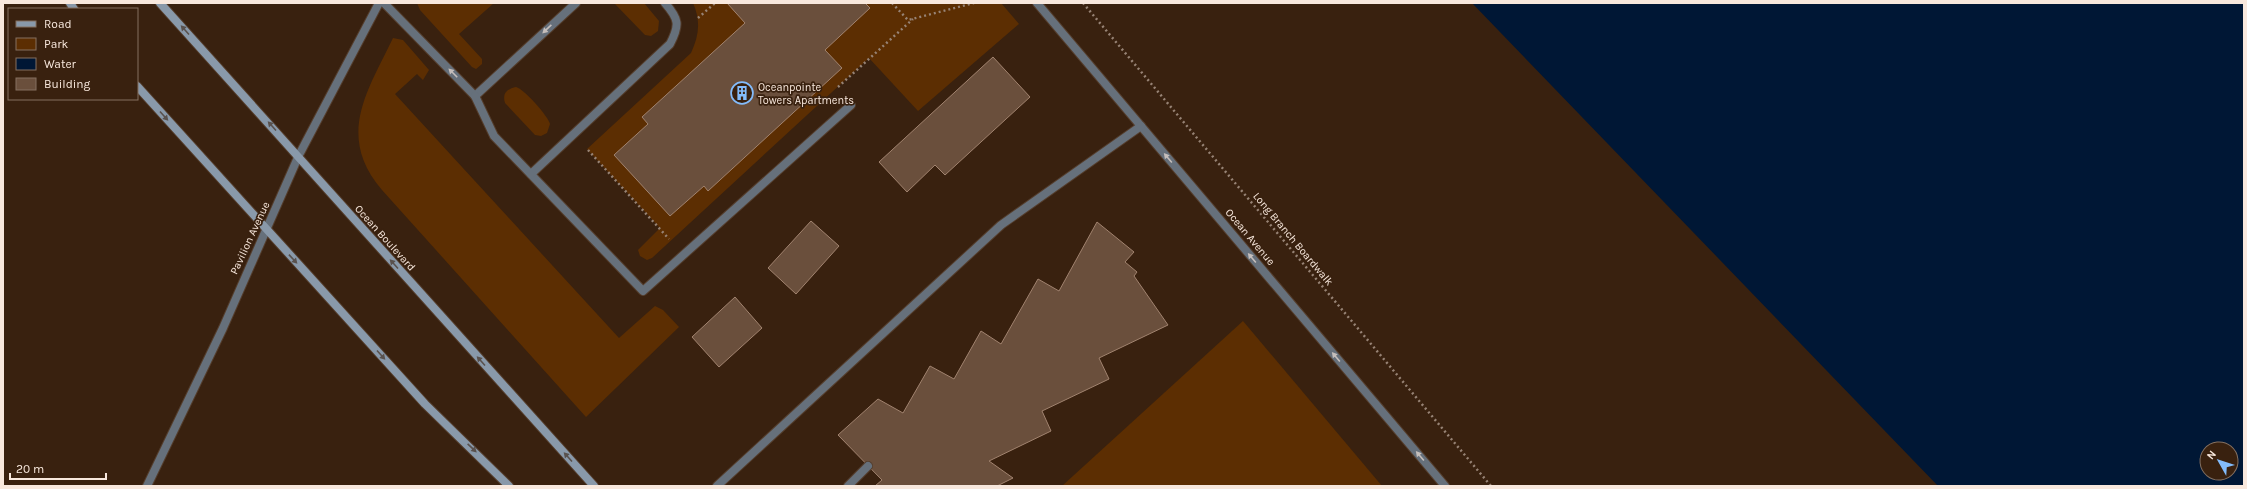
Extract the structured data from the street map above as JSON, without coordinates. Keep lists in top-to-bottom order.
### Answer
{
  "streets": {
    "main road": ["Ocean Boulevard"],
    "street": ["Ocean Avenue", "Pavilion Avenue"],
    "path": ["Long Branch Boardwalk"]
  },
  "crossings": [
    ["Pavilion Avenue", "Ocean Boulevard"]
  ],
  "one_way": ["Ocean Avenue"],
  "places": {
    "building": ["Oceanpointe Towers Apartments"]
  },
  "legend": [
    "Road",
    "Park",
    "Water",
    "Building"
  ],
  "scale_bar": "20 m",
  "north": "top left"
}
